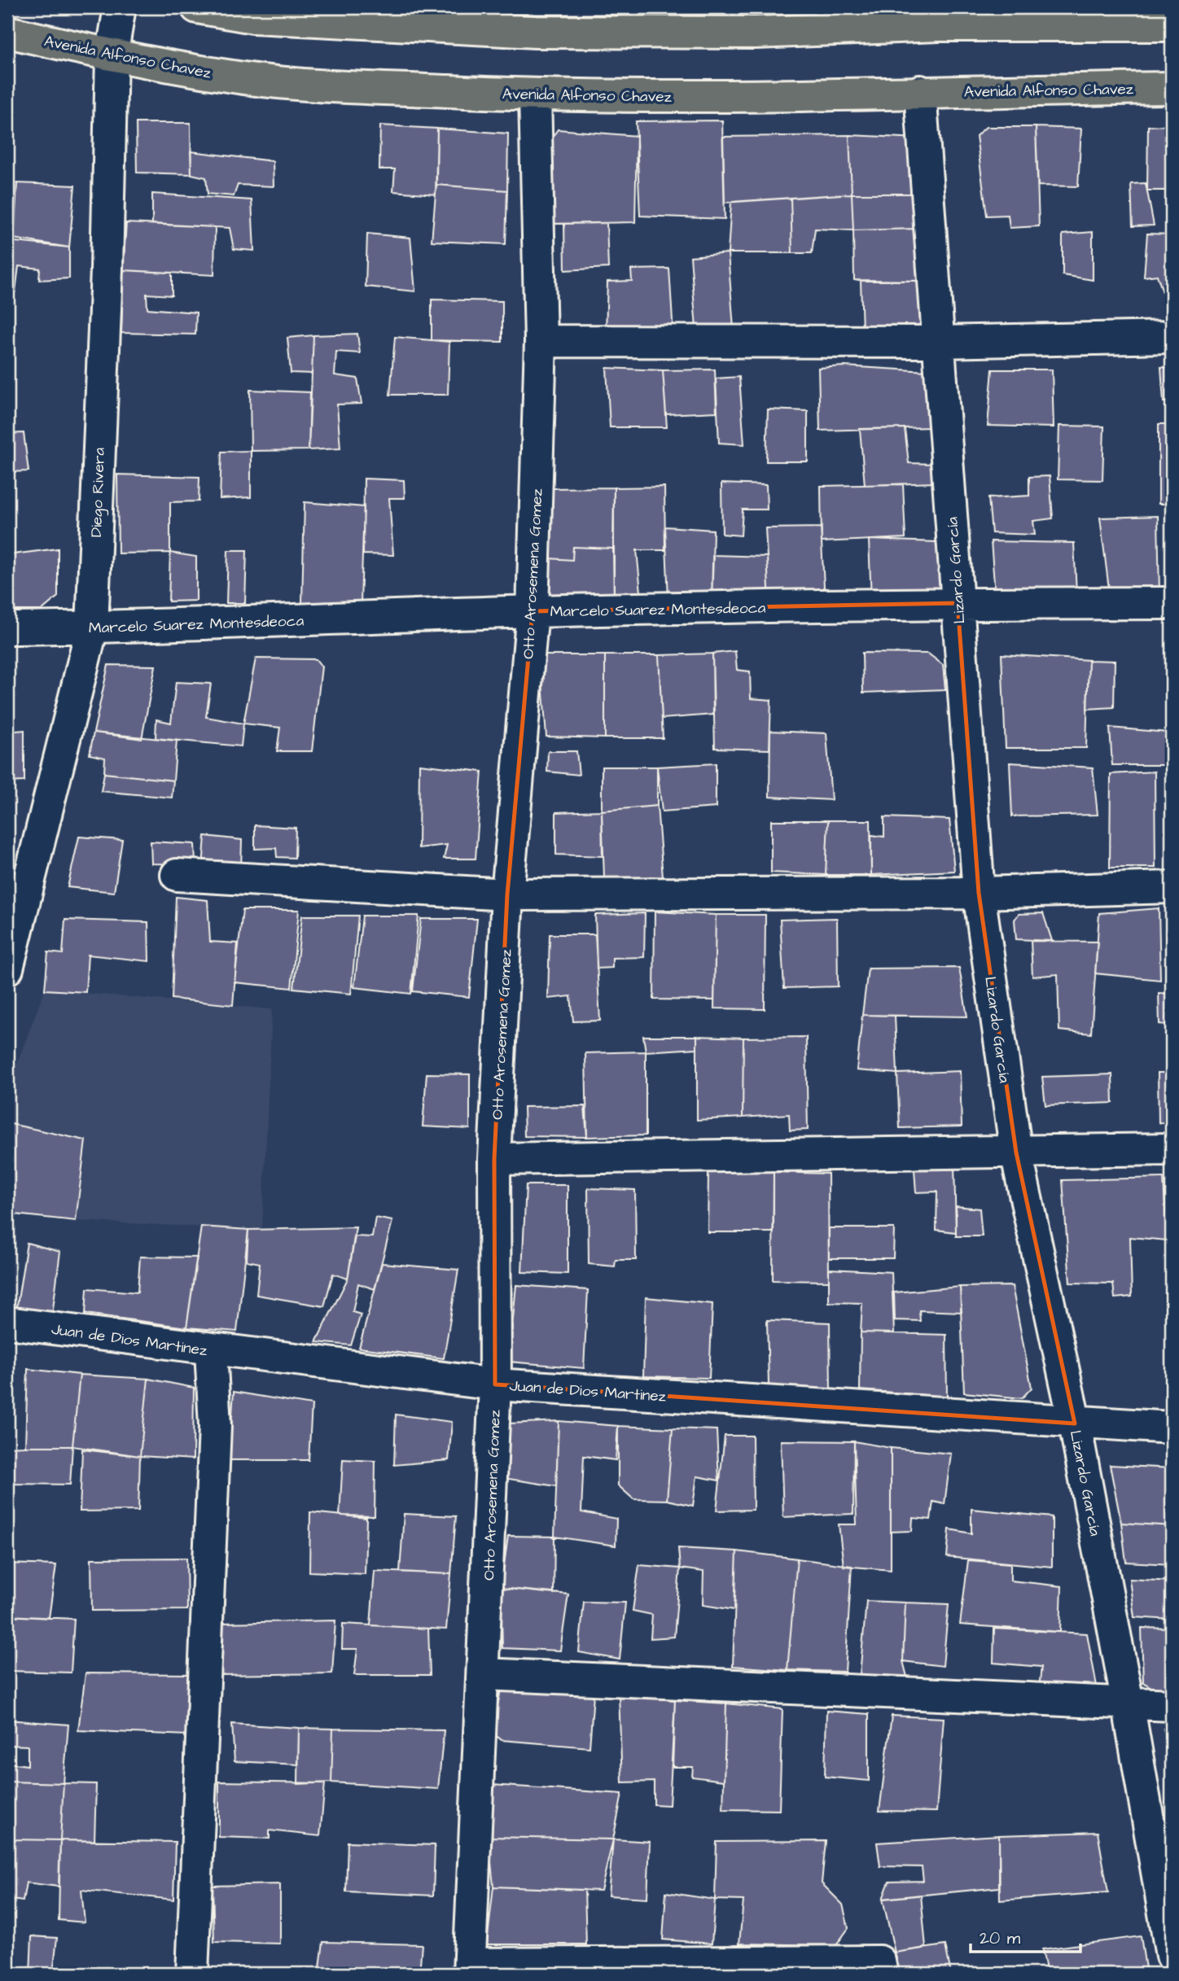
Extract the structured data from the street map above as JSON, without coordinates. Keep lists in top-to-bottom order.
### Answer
{
  "streets": {
    "main road": ["Avenida Alfonso Chavez"],
    "street": [
      "Diego Rivera",
      "Lizardo García",
      "Otto Arosemena Gomez",
      "Marcelo Suarez Montesdeoca",
      "Juan de Dios Martinez"
    ]
  },
  "crossings": [
    ["Avenida Alfonso Chavez", "Diego Rivera"],
    ["Avenida Alfonso Chavez", "Lizardo García"],
    ["Avenida Alfonso Chavez", "Otto Arosemena Gomez"],
    ["Diego Rivera", "Marcelo Suarez Montesdeoca"],
    ["Lizardo García", "Marcelo Suarez Montesdeoca"],
    ["Lizardo García", "Juan de Dios Martinez"],
    ["Otto Arosemena Gomez", "Marcelo Suarez Montesdeoca"],
    ["Otto Arosemena Gomez", "Juan de Dios Martinez"]
  ],
  "scale_bar": "20 m"
}
